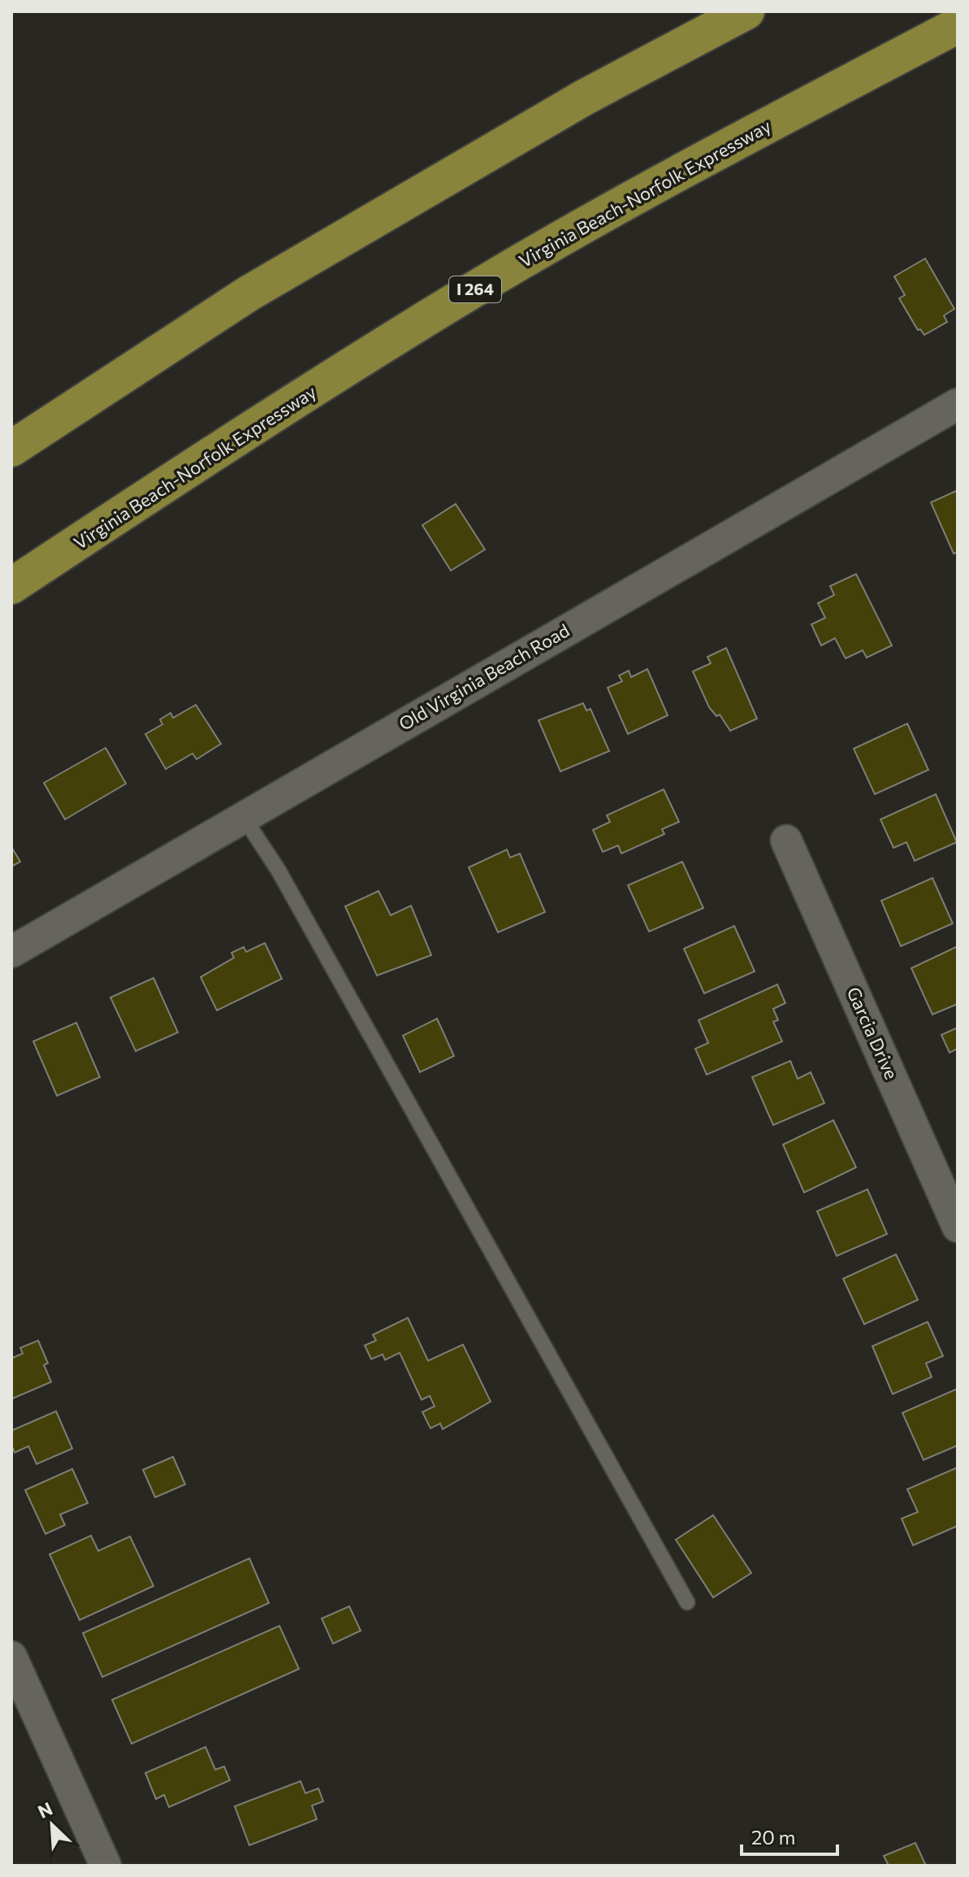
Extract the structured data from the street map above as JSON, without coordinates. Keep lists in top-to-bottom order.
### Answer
{
  "streets": {
    "highway": ["Virginia Beach-Norfolk Expressway", "I 264"],
    "street": ["Old Virginia Beach Road", "Garcia Drive"]
  },
  "scale_bar": "20 m",
  "north": "top left"
}
